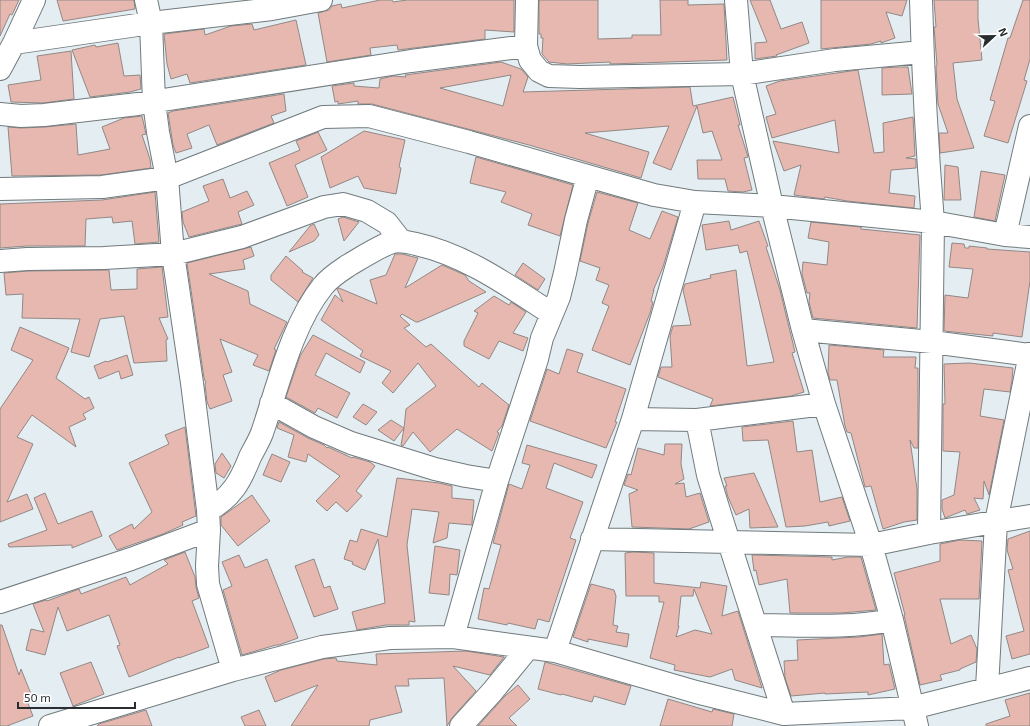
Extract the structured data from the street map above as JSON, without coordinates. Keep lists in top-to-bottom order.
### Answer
{
  "scale_bar": "50 m",
  "north": "right"
}
